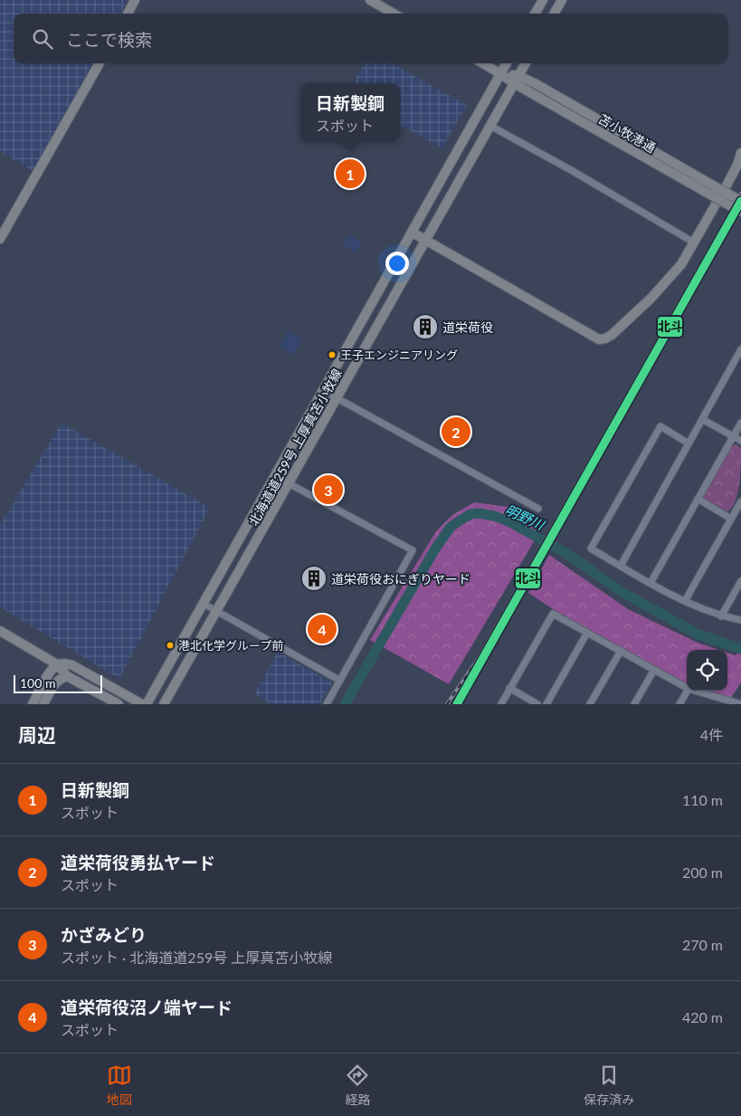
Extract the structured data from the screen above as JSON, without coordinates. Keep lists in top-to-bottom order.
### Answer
{
  "streets": {
    "main road": ["苫小牧港通", "北海道道259号 上厚真苫小牧線"]
  },
  "crossings": [
    ["苫小牧港通", "北海道道259号 上厚真苫小牧線"]
  ],
  "water": ["明野川"],
  "places": {
    "building": ["道栄荷役", "道栄荷役おにぎりヤード"],
    "other": ["王子エンジニアリング", "港北化学グループ前"]
  },
  "lines": ["transit line 北斗"],
  "scale_bar": "100 m",
  "page": {
    "search": "ここで検索",
    "popup": ["日新製鋼", "スポット"],
    "pins": [
      "1",
      "2",
      "3",
      "4"
    ],
    "scale": "100 m",
    "heading": ["周辺", "4件"],
    "list": [
      {
        "mark": "1",
        "name": "日新製鋼",
        "note": "スポット",
        "value": "110 m"
      },
      {
        "mark": "2",
        "name": "道栄荷役勇払ヤード",
        "note": "スポット",
        "value": "200 m"
      },
      {
        "mark": "3",
        "name": "かざみどり",
        "note": "スポット · 北海道道259号 上厚真苫小牧線",
        "value": "270 m"
      },
      {
        "mark": "4",
        "name": "道栄荷役沼ノ端ヤード",
        "note": "スポット",
        "value": "420 m"
      }
    ],
    "nav": ["地図", "経路", "保存済み"]
  }
}
